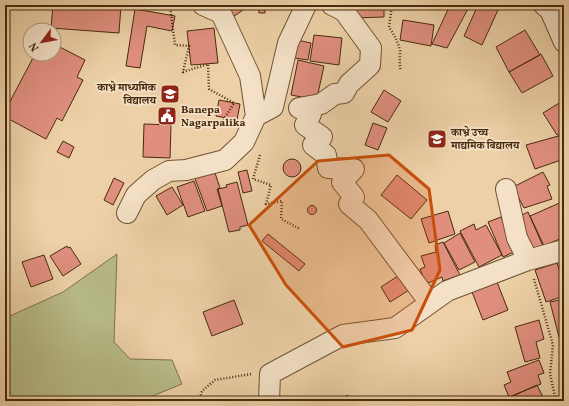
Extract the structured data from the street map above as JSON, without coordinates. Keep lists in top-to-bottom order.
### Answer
{
  "places": {
    "school or university": ["काभ्रे माध्यमिक विद्यालय", "काभ्रे उच्च माद्यमिक बिद्यालय"],
    "public building": ["Banepa Nagarpalika"]
  },
  "north": "bottom left"
}
